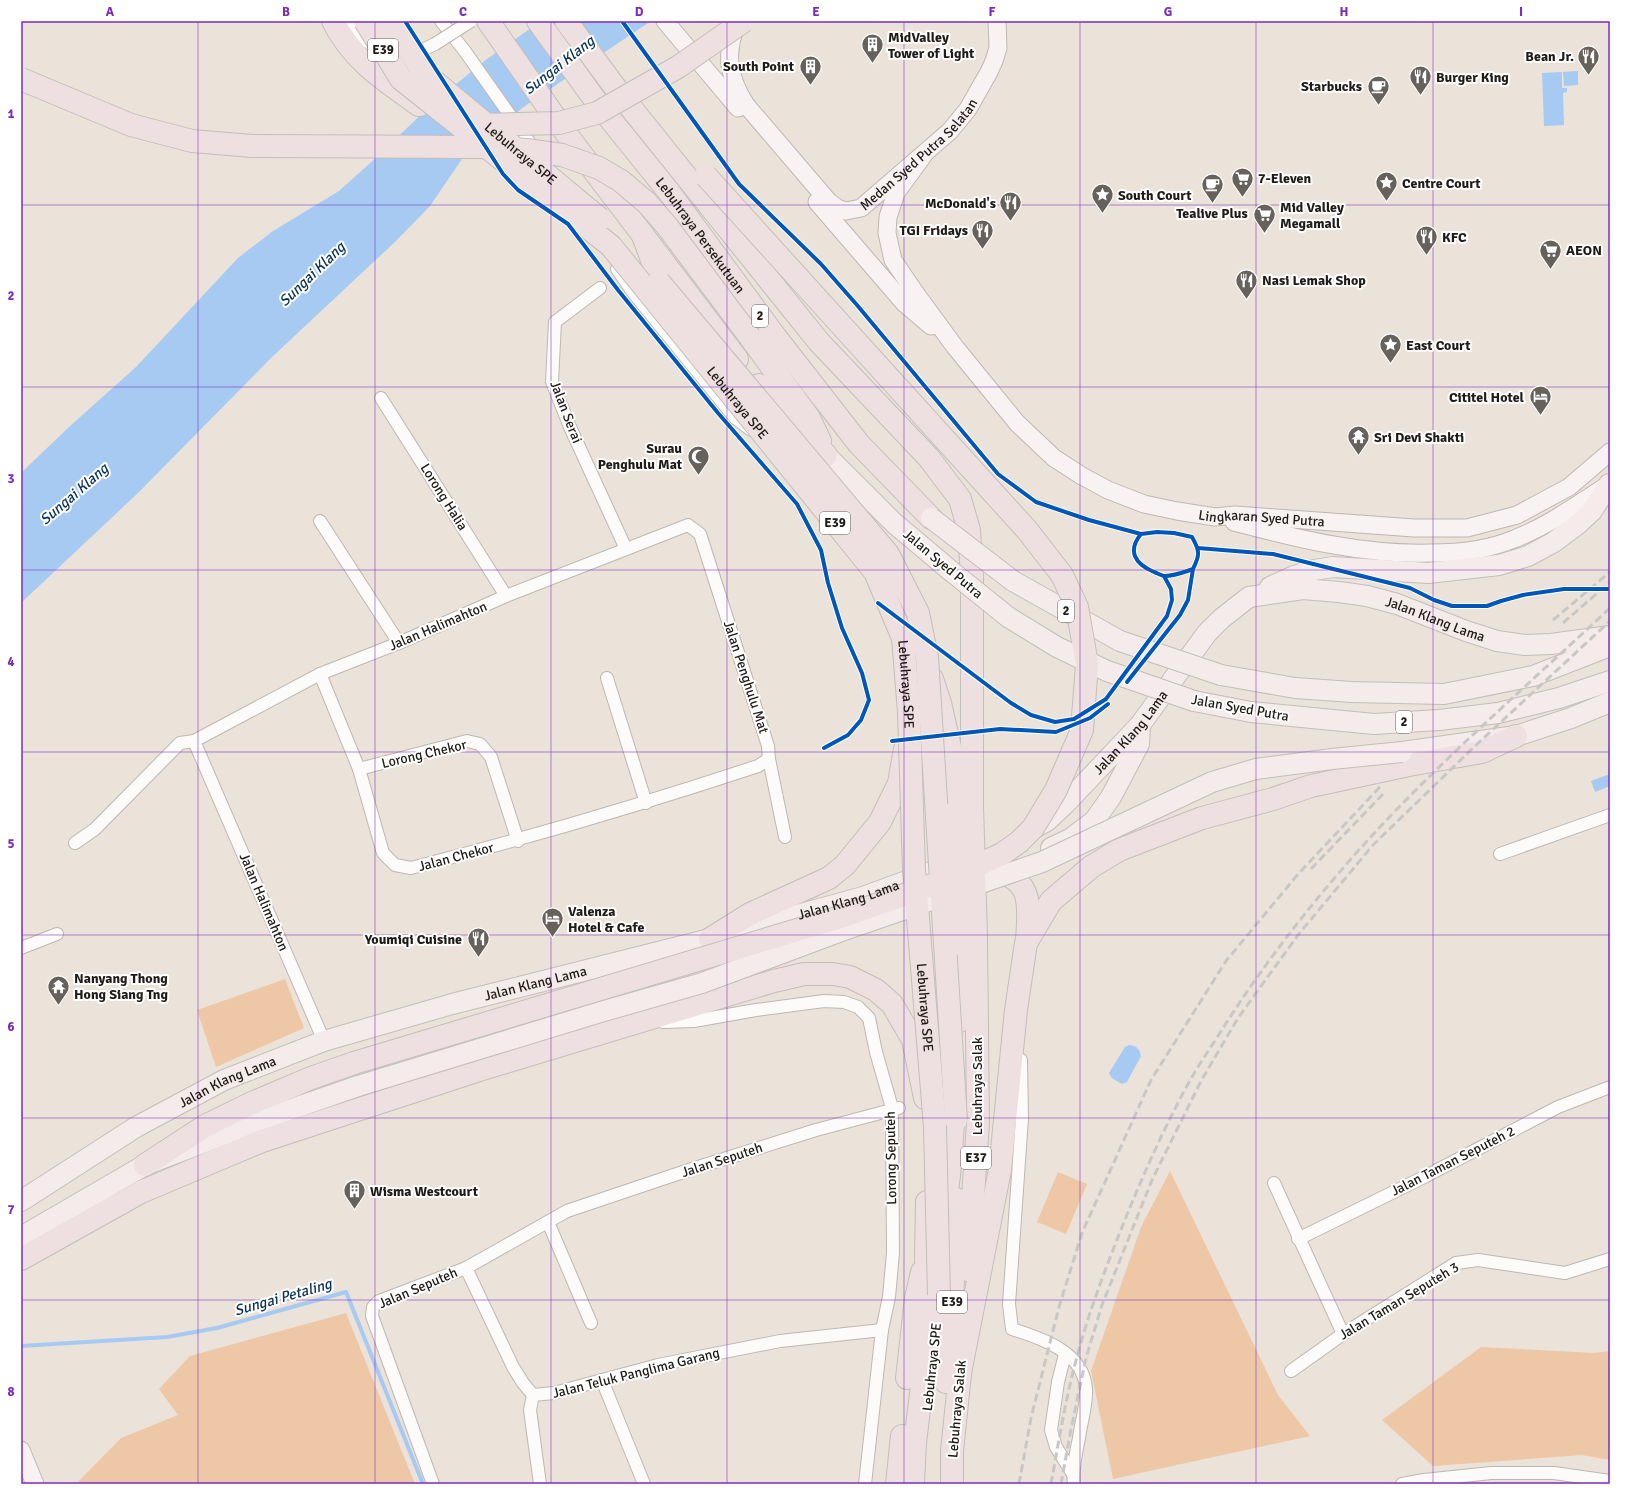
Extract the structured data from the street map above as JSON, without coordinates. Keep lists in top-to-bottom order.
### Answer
{
  "streets": {
    "highway": [
      "E39",
      "Lebuhraya SPE",
      "Lebuhraya Persekutuan",
      "2",
      "Lebuhraya Salak",
      "E37"
    ],
    "main road": ["Jalan Syed Putra", "Jalan Klang Lama"],
    "street": [
      "Medan Syed Putra Selatan",
      "Jalan Serai",
      "Lorong Halia",
      "Lingkaran Syed Putra",
      "Jalan Halimahton",
      "Jalan Penghulu Mat",
      "Lorong Chekor",
      "Jalan Chekor",
      "Lorong Seputeh",
      "Jalan Seputeh",
      "Jalan Taman Seputeh 2",
      "Jalan Taman Seputeh 3",
      "Jalan Teluk Panglima Garang"
    ]
  },
  "crossings": [
    ["Lebuhraya Persekutuan", "Jalan Syed Putra"],
    ["2", "Jalan Syed Putra"],
    ["Jalan Serai", "Jalan Halimahton"],
    ["Lorong Halia", "Jalan Halimahton"],
    ["Jalan Klang Lama", "Jalan Halimahton"],
    ["Jalan Halimahton", "Jalan Penghulu Mat"],
    ["Jalan Halimahton", "Jalan Chekor"],
    ["Jalan Penghulu Mat", "Jalan Chekor"],
    ["Lorong Chekor", "Jalan Chekor"],
    ["Lebuhraya Salak", "E37"],
    ["Lorong Seputeh", "Jalan Seputeh"],
    ["Lorong Seputeh", "Jalan Teluk Panglima Garang"],
    ["Jalan Seputeh", "Jalan Teluk Panglima Garang"]
  ],
  "water": ["Sungai Klang", "Sungai Petaling"],
  "places": {
    "building": ["MidValley Tower of Light", "South Point", "Wisma Westcourt"],
    "restaurant": [
      "Bean Jr.",
      "Burger King",
      "McDonald's",
      "TGI Fridays",
      "KFC",
      "Nasi Lemak Shop",
      "Youmiqi Cuisine"
    ],
    "cafe": ["Starbucks", "Tealive Plus"],
    "supermarket": ["7-Eleven", "Mid Valley Megamall", "AEON"],
    "place": ["Centre Court", "South Court", "East Court"],
    "hotel": ["Cititel Hotel", "Valenza Hotel & Cafe"],
    "temple": ["Sri Devi Shakti", "Nanyang Thong Hong Siang Tng"],
    "mosque": ["Surau Penghulu Mat"]
  },
  "grid": {
    "columns": [
      "A",
      "B",
      "C",
      "D",
      "E",
      "F",
      "G",
      "H",
      "I"
    ],
    "rows": [
      "1",
      "2",
      "3",
      "4",
      "5",
      "6",
      "7",
      "8"
    ]
  }
}
